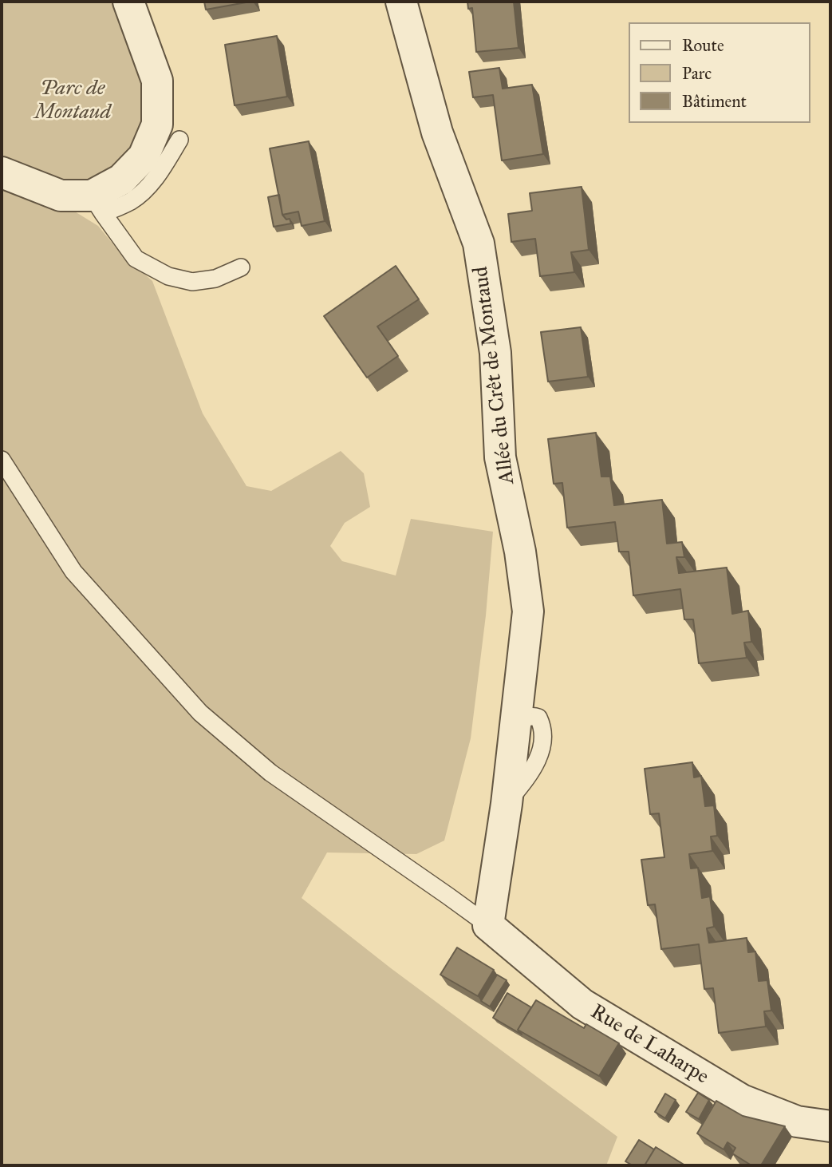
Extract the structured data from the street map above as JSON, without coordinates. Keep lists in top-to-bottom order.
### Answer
{
  "streets": {
    "street": ["Allée du Crêt de Montaud", "Rue de Laharpe"]
  },
  "crossings": [
    ["Allée du Crêt de Montaud", "Rue de Laharpe"]
  ],
  "parks": ["Parc de Montaud"],
  "legend": ["Route", "Parc", "Bâtiment"]
}
